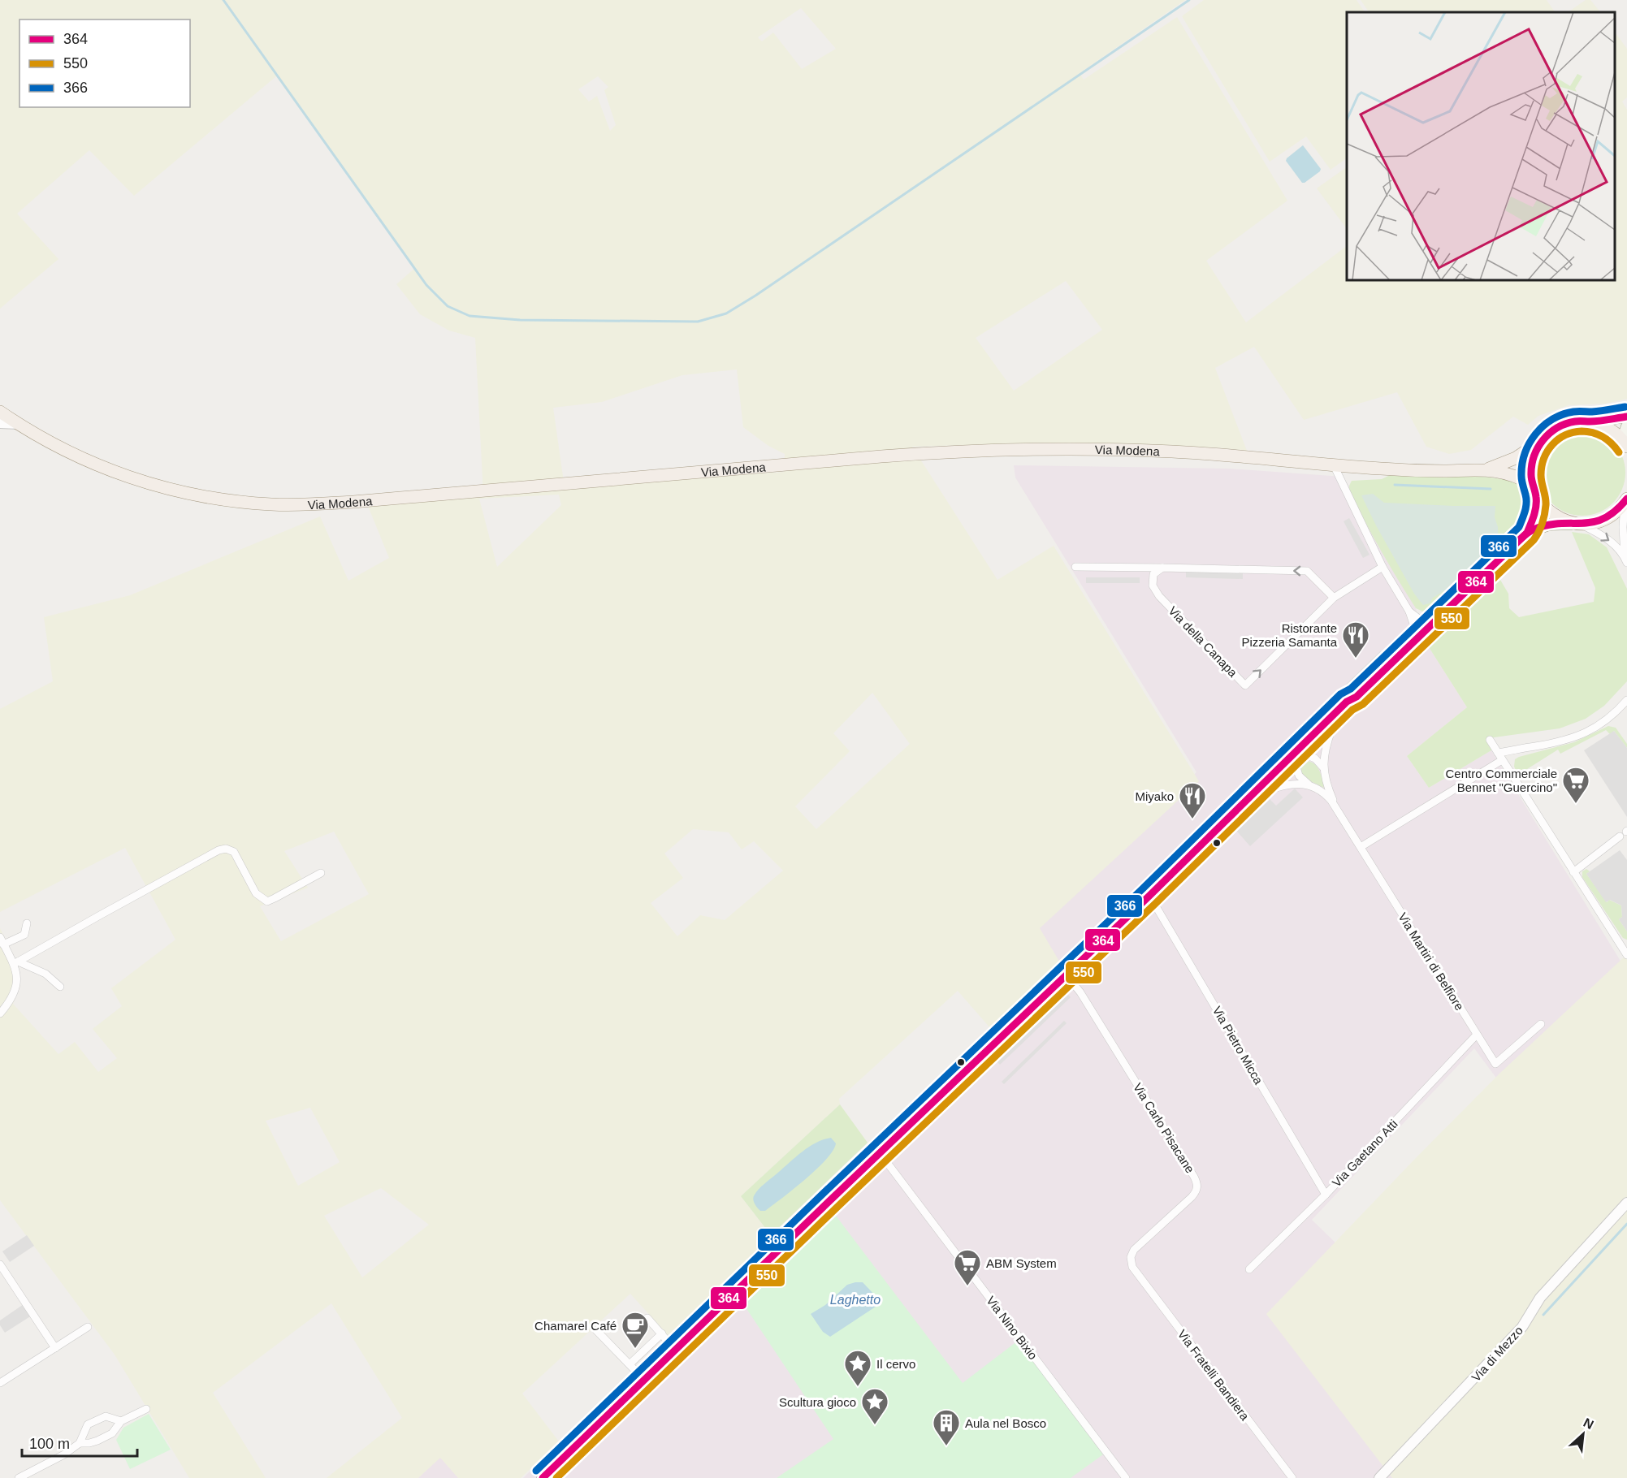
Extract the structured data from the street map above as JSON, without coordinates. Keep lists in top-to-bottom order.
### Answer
{
  "streets": {
    "main road": ["Via Modena"],
    "street": [
      "Via della Canapa",
      "Via Martiri di Belfiore",
      "Via Pietro Micca",
      "Via Carlo Pisacane",
      "Via Gaetano Atti",
      "Via Nino Bixio",
      "Via di Mezzo",
      "Via Fratelli Bandiera"
    ]
  },
  "crossings": [
    ["Via Martiri di Belfiore", "Via Gaetano Atti"],
    ["Via Pietro Micca", "Via Gaetano Atti"],
    ["Via Carlo Pisacane", "Via Fratelli Bandiera"]
  ],
  "water": ["Laghetto"],
  "places": {
    "restaurant": ["Ristorante Pizzeria Samanta", "Miyako"],
    "supermarket": ["Centro Commerciale Bennet \"Guercino\"", "ABM System"],
    "cafe": ["Chamarel Café"],
    "place": ["Il cervo", "Scultura gioco"],
    "building": ["Aula nel Bosco"]
  },
  "lines": ["transit line 366", "transit line 364", "transit line 550"],
  "legend": ["364", "550", "366"],
  "scale_bar": "100 m",
  "north": "top right"
}
